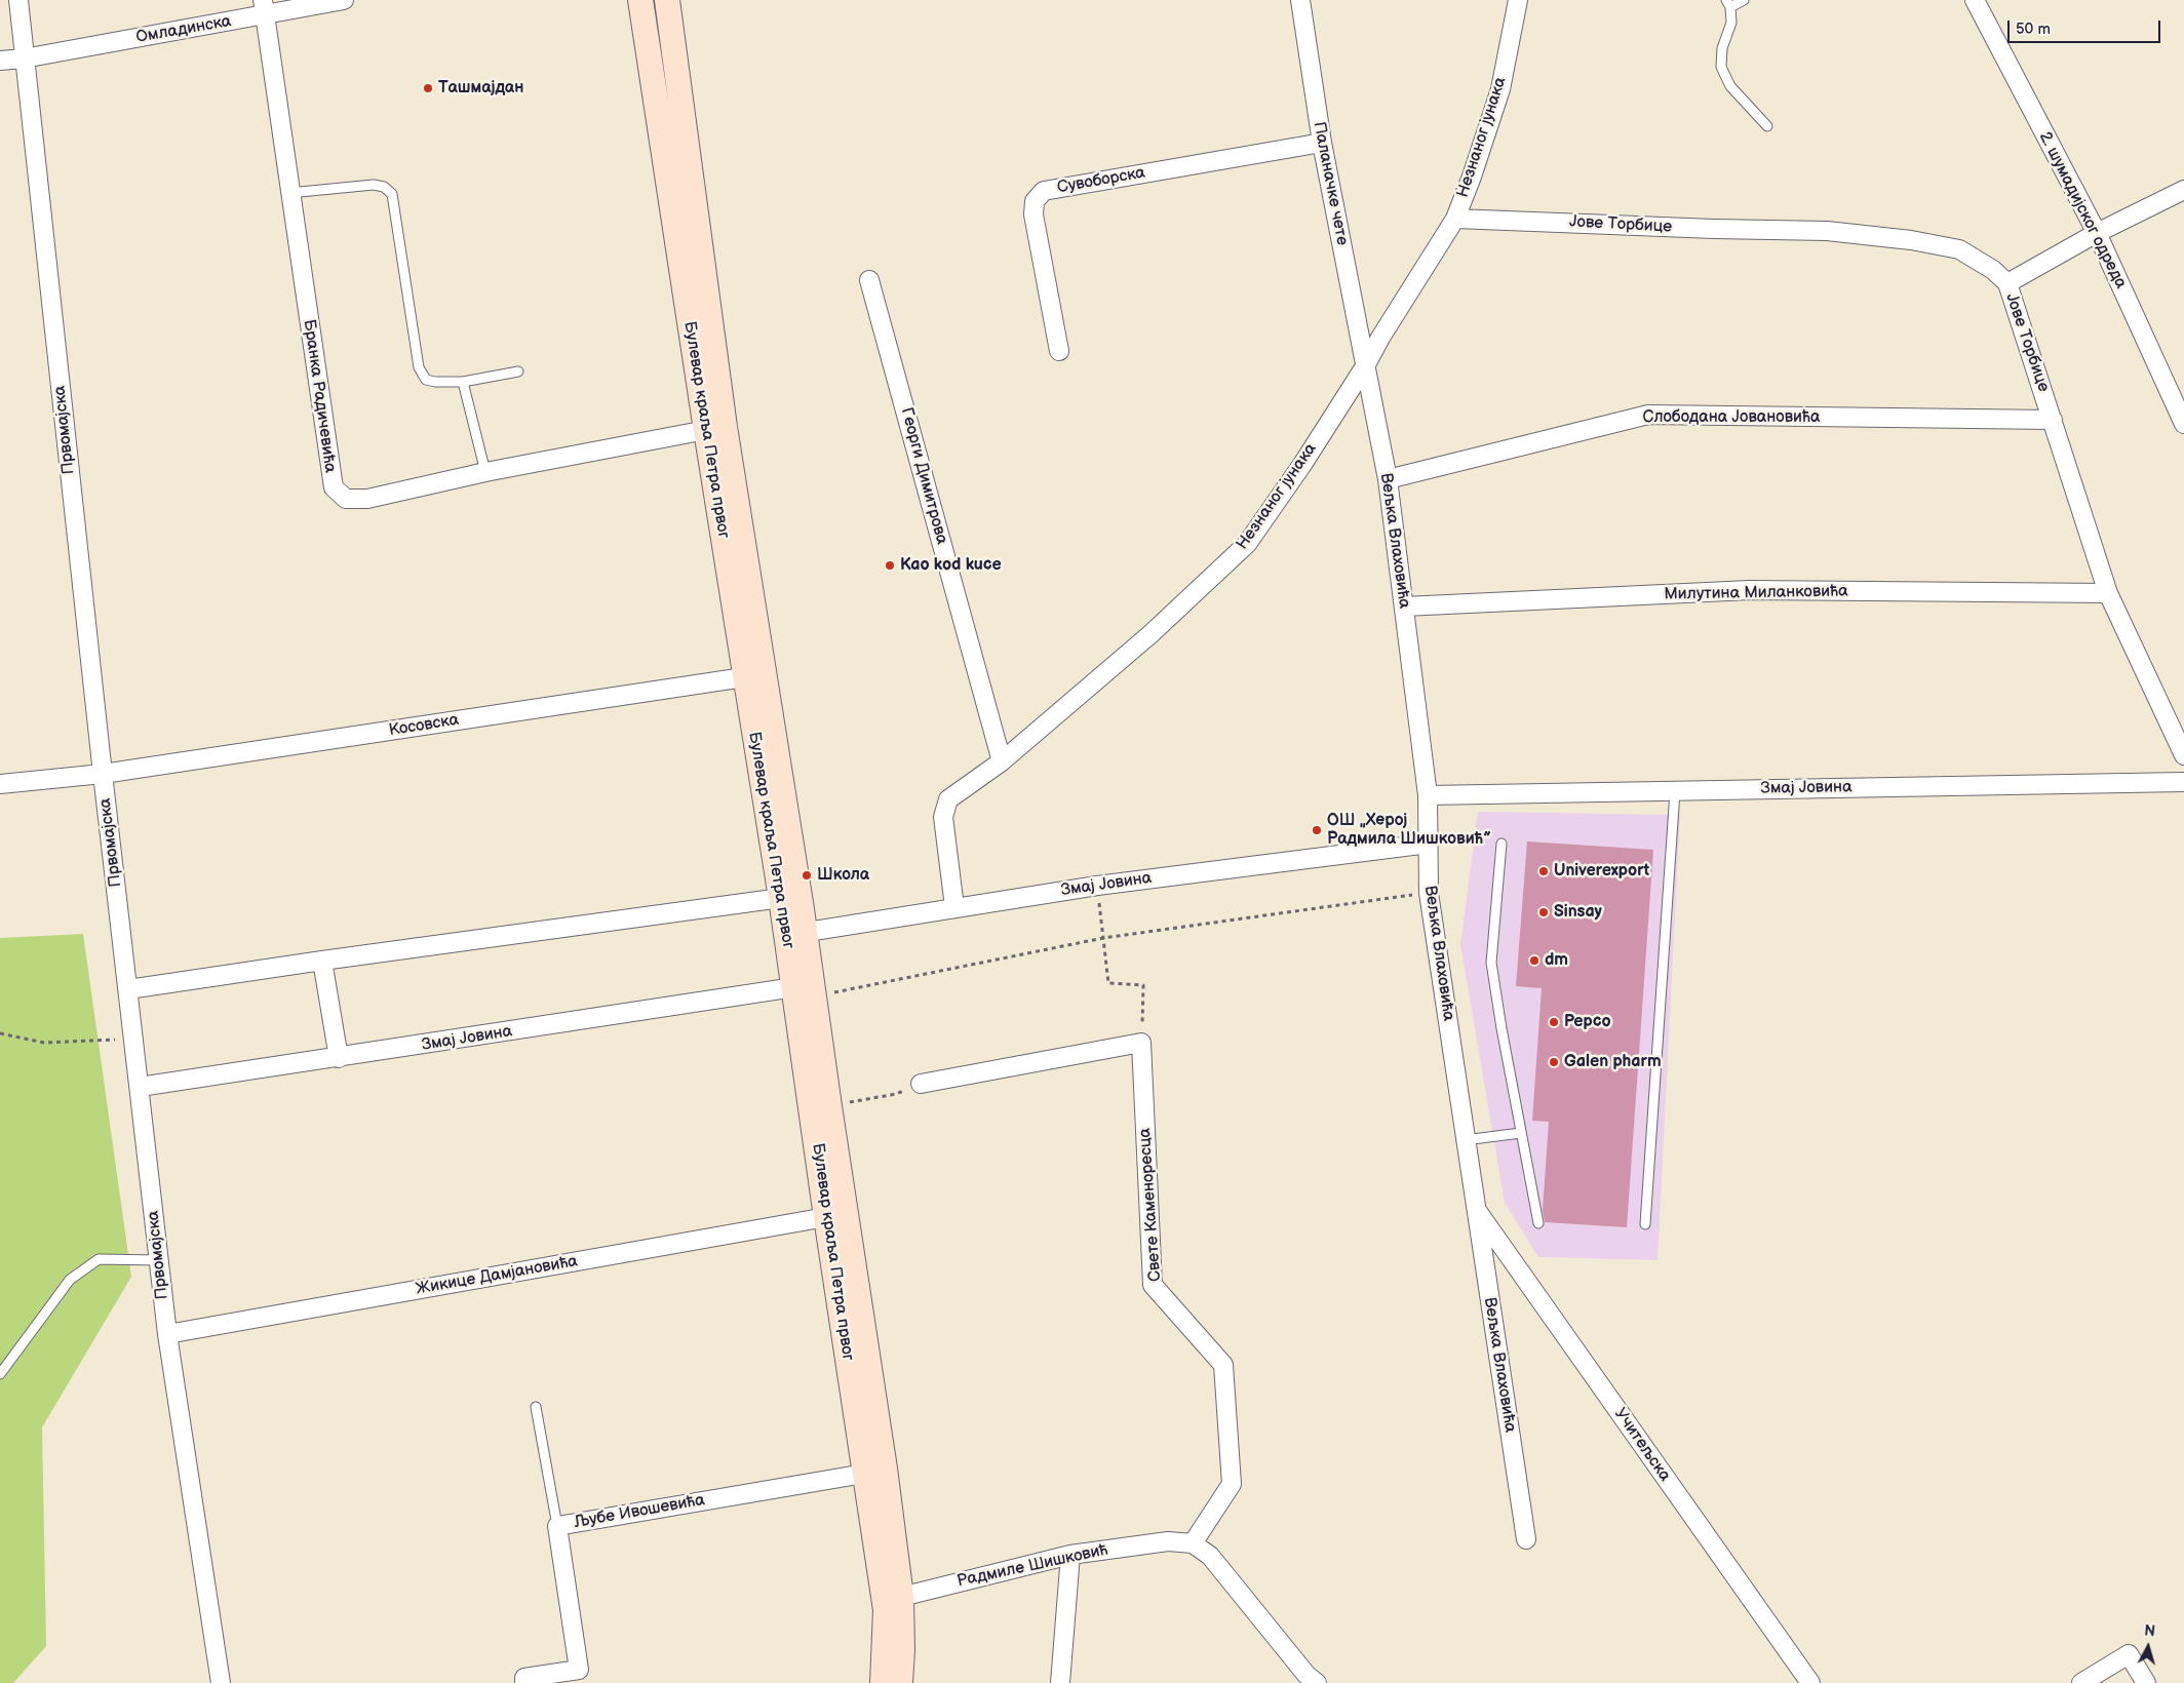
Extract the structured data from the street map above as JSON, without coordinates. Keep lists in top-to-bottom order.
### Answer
{
  "streets": {
    "main road": ["Булевар краља Петра првог"],
    "street": [
      "Омладинска",
      "Незнаног јунака",
      "Сувоборска",
      "Паланачке чете",
      "2. шумадијског одреда",
      "Јове Торбице",
      "Бранка Радичевића",
      "Слободана Јовановића",
      "Првомајска",
      "Георги Димитрова",
      "Вељка Влаховића",
      "Милутина Миланковића",
      "Косовска",
      "Змај Јовина",
      "Свете Каменоресца",
      "Жикице Дамјановића",
      "Учитељска",
      "Љубе Ивошевића",
      "Радмиле Шишковић"
    ]
  },
  "crossings": [
    ["Омладинска", "Бранка Радичевића"],
    ["Омладинска", "Првомајска"],
    ["Незнаног јунака", "Паланачке чете"],
    ["Незнаног јунака", "Јове Торбице"],
    ["Незнаног јунака", "Георги Димитрова"],
    ["Незнаног јунака", "Вељка Влаховића"],
    ["Незнаног јунака", "Змај Јовина"],
    ["Сувоборска", "Паланачке чете"],
    ["Паланачке чете", "Вељка Влаховића"],
    ["Јове Торбице", "Слободана Јовановића"],
    ["Јове Торбице", "Милутина Миланковића"],
    ["Бранка Радичевића", "Булевар краља Петра првог"],
    ["Слободана Јовановића", "Вељка Влаховића"],
    ["Првомајска", "Косовска"],
    ["Првомајска", "Змај Јовина"],
    ["Првомајска", "Жикице Дамјановића"],
    ["Булевар краља Петра првог", "Косовска"],
    ["Булевар краља Петра првог", "Змај Јовина"],
    ["Булевар краља Петра првог", "Жикице Дамјановића"],
    ["Булевар краља Петра првог", "Љубе Ивошевића"],
    ["Булевар краља Петра првог", "Радмиле Шишковић"],
    ["Вељка Влаховића", "Милутина Миланковића"],
    ["Вељка Влаховића", "Змај Јовина"],
    ["Вељка Влаховића", "Учитељска"],
    ["Свете Каменоресца", "Радмиле Шишковић"]
  ],
  "places": [
    "Ташмајдан",
    "Kao kod kuce",
    "ОШ „Херој Радмила Шишковић”",
    "Univerexport",
    "Школа",
    "Sinsay",
    "dm",
    "Pepco",
    "Galen pharm"
  ],
  "scale_bar": "50 m",
  "north": "top"
}
